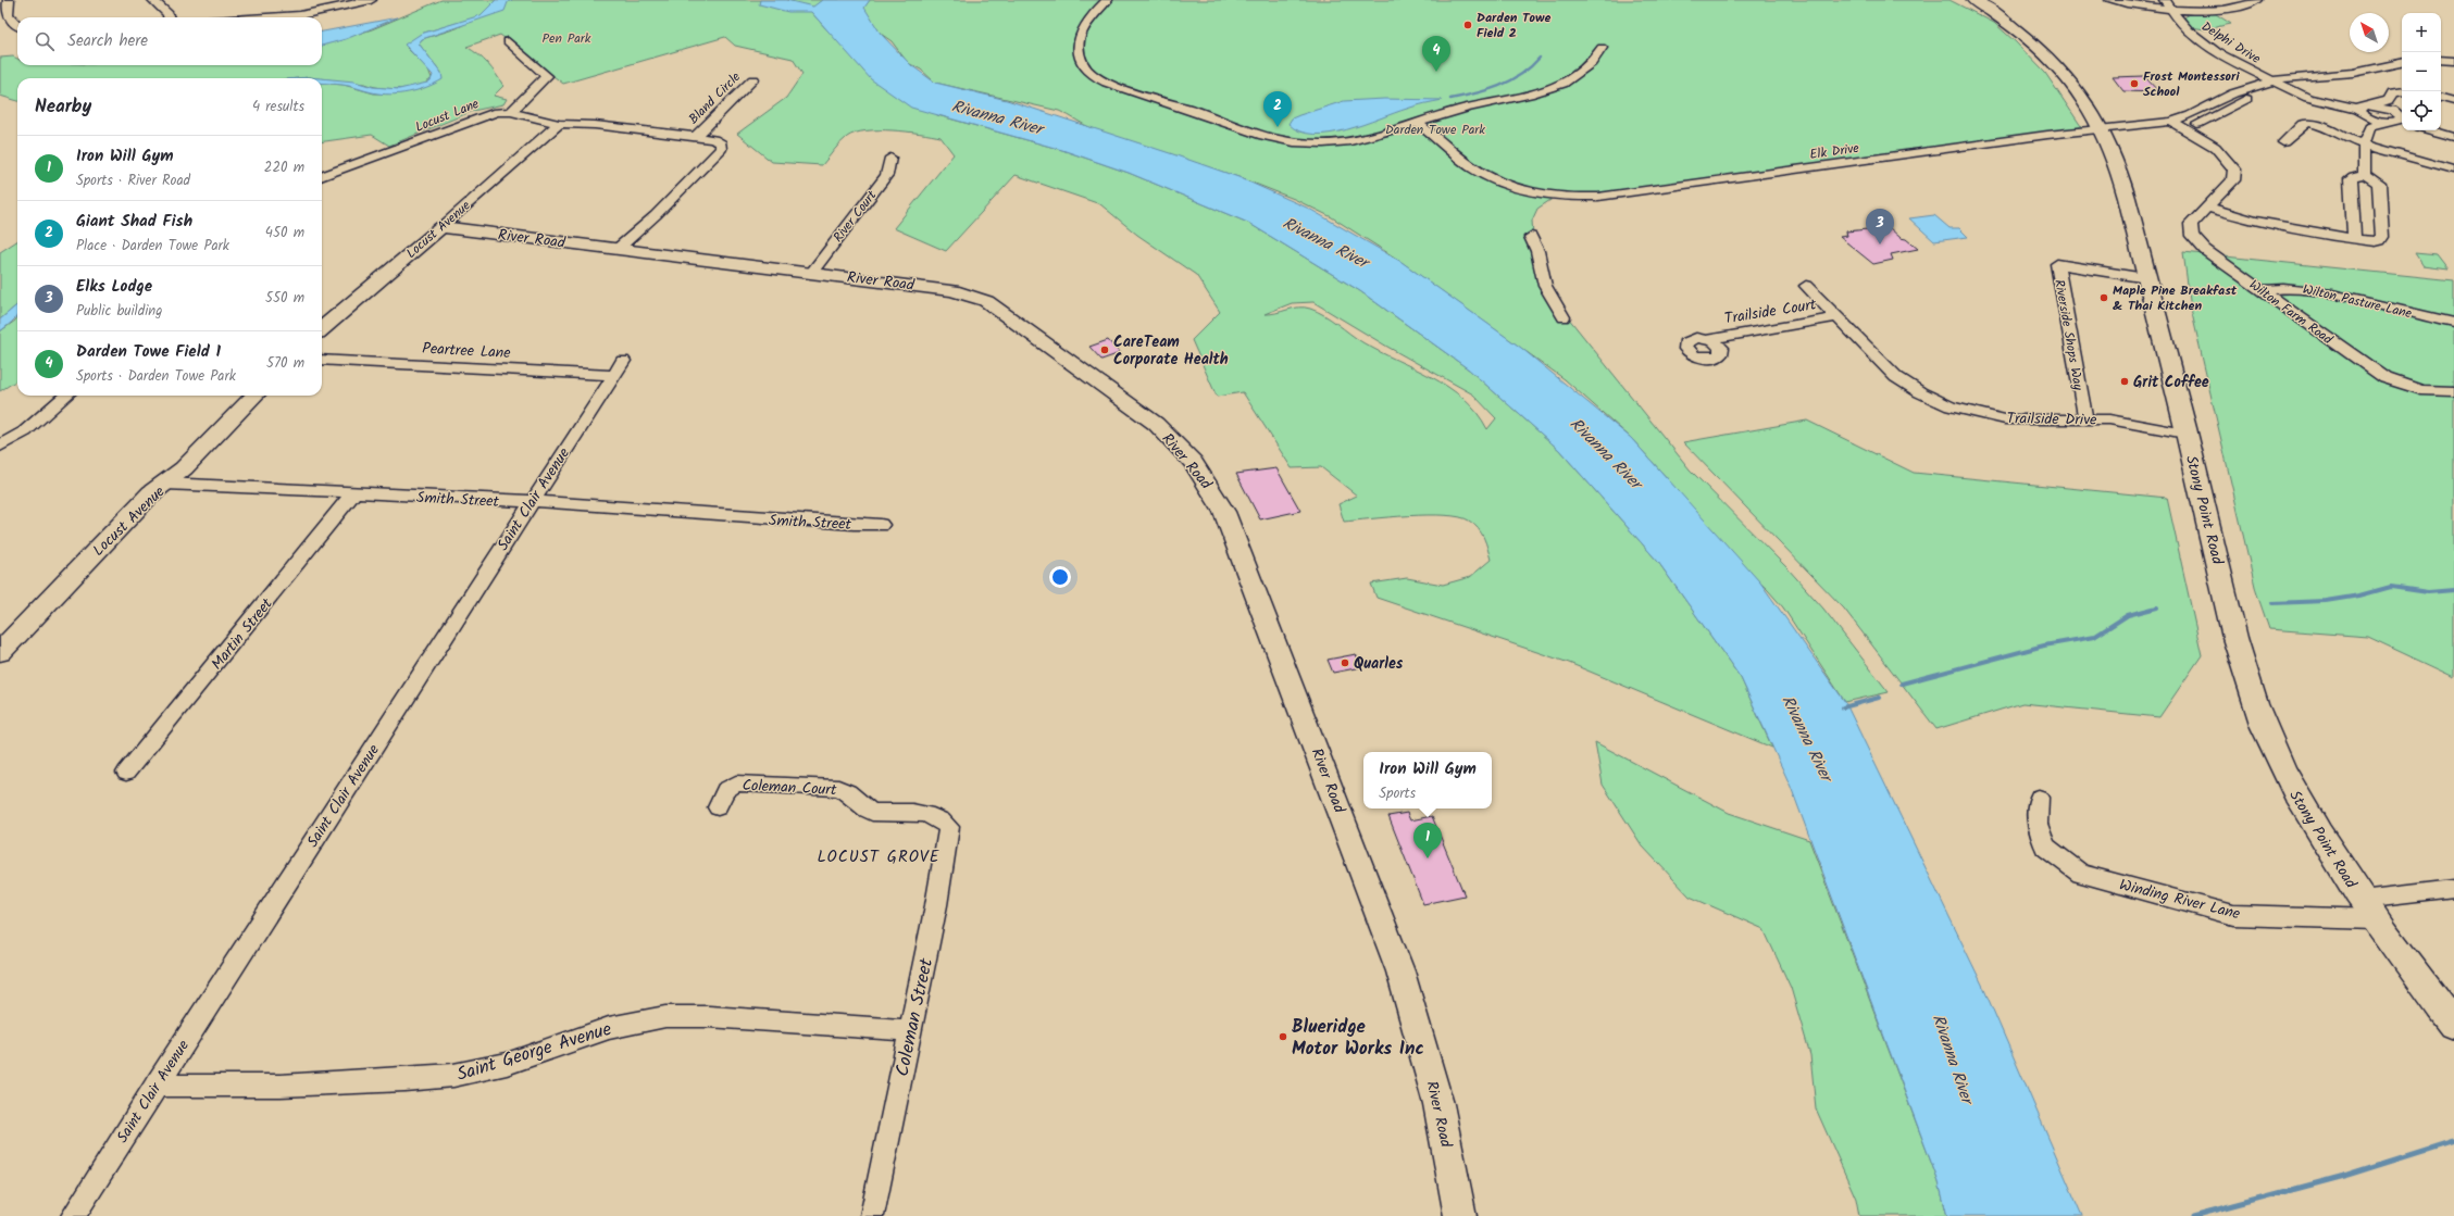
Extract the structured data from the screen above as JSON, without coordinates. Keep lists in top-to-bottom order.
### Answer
{
  "streets": {
    "main road": ["Stony Point Road"],
    "street": [
      "Delphi Drive",
      "Bland Circle",
      "Locust Lane",
      "Elk Drive",
      "River Court",
      "Locust Avenue",
      "River Road",
      "Wilton Pasture Lane",
      "Trailside Court",
      "Wilton Farm Road",
      "Riverside Shops Way",
      "Peartree Lane",
      "Trailside Drive",
      "Smith Street",
      "Saint Clair Avenue",
      "Martin Street",
      "Coleman Court",
      "Winding River Lane",
      "Coleman Street",
      "Saint George Avenue"
    ]
  },
  "crossings": [
    ["Delphi Drive", "Elk Drive"],
    ["Bland Circle", "Locust Lane"],
    ["Locust Lane", "Locust Avenue"],
    ["Locust Lane", "River Road"],
    ["Elk Drive", "Wilton Farm Road"],
    ["Elk Drive", "Stony Point Road"],
    ["River Court", "River Road"],
    ["Locust Avenue", "River Road"],
    ["Locust Avenue", "Smith Street"],
    ["Wilton Pasture Lane", "Wilton Farm Road"],
    ["Trailside Court", "Trailside Drive"],
    ["Riverside Shops Way", "Trailside Drive"],
    ["Riverside Shops Way", "Stony Point Road"],
    ["Peartree Lane", "Saint Clair Avenue"],
    ["Trailside Drive", "Stony Point Road"],
    ["Smith Street", "Saint Clair Avenue"],
    ["Smith Street", "Martin Street"],
    ["Saint Clair Avenue", "Saint George Avenue"],
    ["Stony Point Road", "Winding River Lane"],
    ["Coleman Court", "Coleman Street"],
    ["Coleman Street", "Saint George Avenue"]
  ],
  "districts": ["LOCUST GROVE"],
  "water": ["Rivanna River"],
  "parks": ["Pen Park", "Darden Towe Park"],
  "places": [
    "Darden Towe Field 2",
    "Frost Montessori School",
    "Maple Pine Breakfast & Thai Kitchen",
    "CareTeam Corporate Health",
    "Grit Coffee",
    "Quarles",
    "Blueridge Motor Works Inc"
  ],
  "north": "top left",
  "page": {
    "map_buttons": ["+", "−"],
    "search": "Search here",
    "pins": [
      "4",
      "2",
      "3",
      "1"
    ],
    "heading": ["Nearby", "4 results"],
    "list": [
      {
        "mark": "1",
        "name": "Iron Will Gym",
        "note": "Sports · River Road",
        "value": "220 m"
      },
      {
        "mark": "2",
        "name": "Giant Shad Fish",
        "note": "Place · Darden Towe Park",
        "value": "450 m"
      },
      {
        "mark": "3",
        "name": "Elks Lodge",
        "note": "Public building",
        "value": "550 m"
      },
      {
        "mark": "4",
        "name": "Darden Towe Field 1",
        "note": "Sports · Darden Towe Park",
        "value": "570 m"
      }
    ],
    "popup": ["Iron Will Gym", "Sports"]
  }
}
